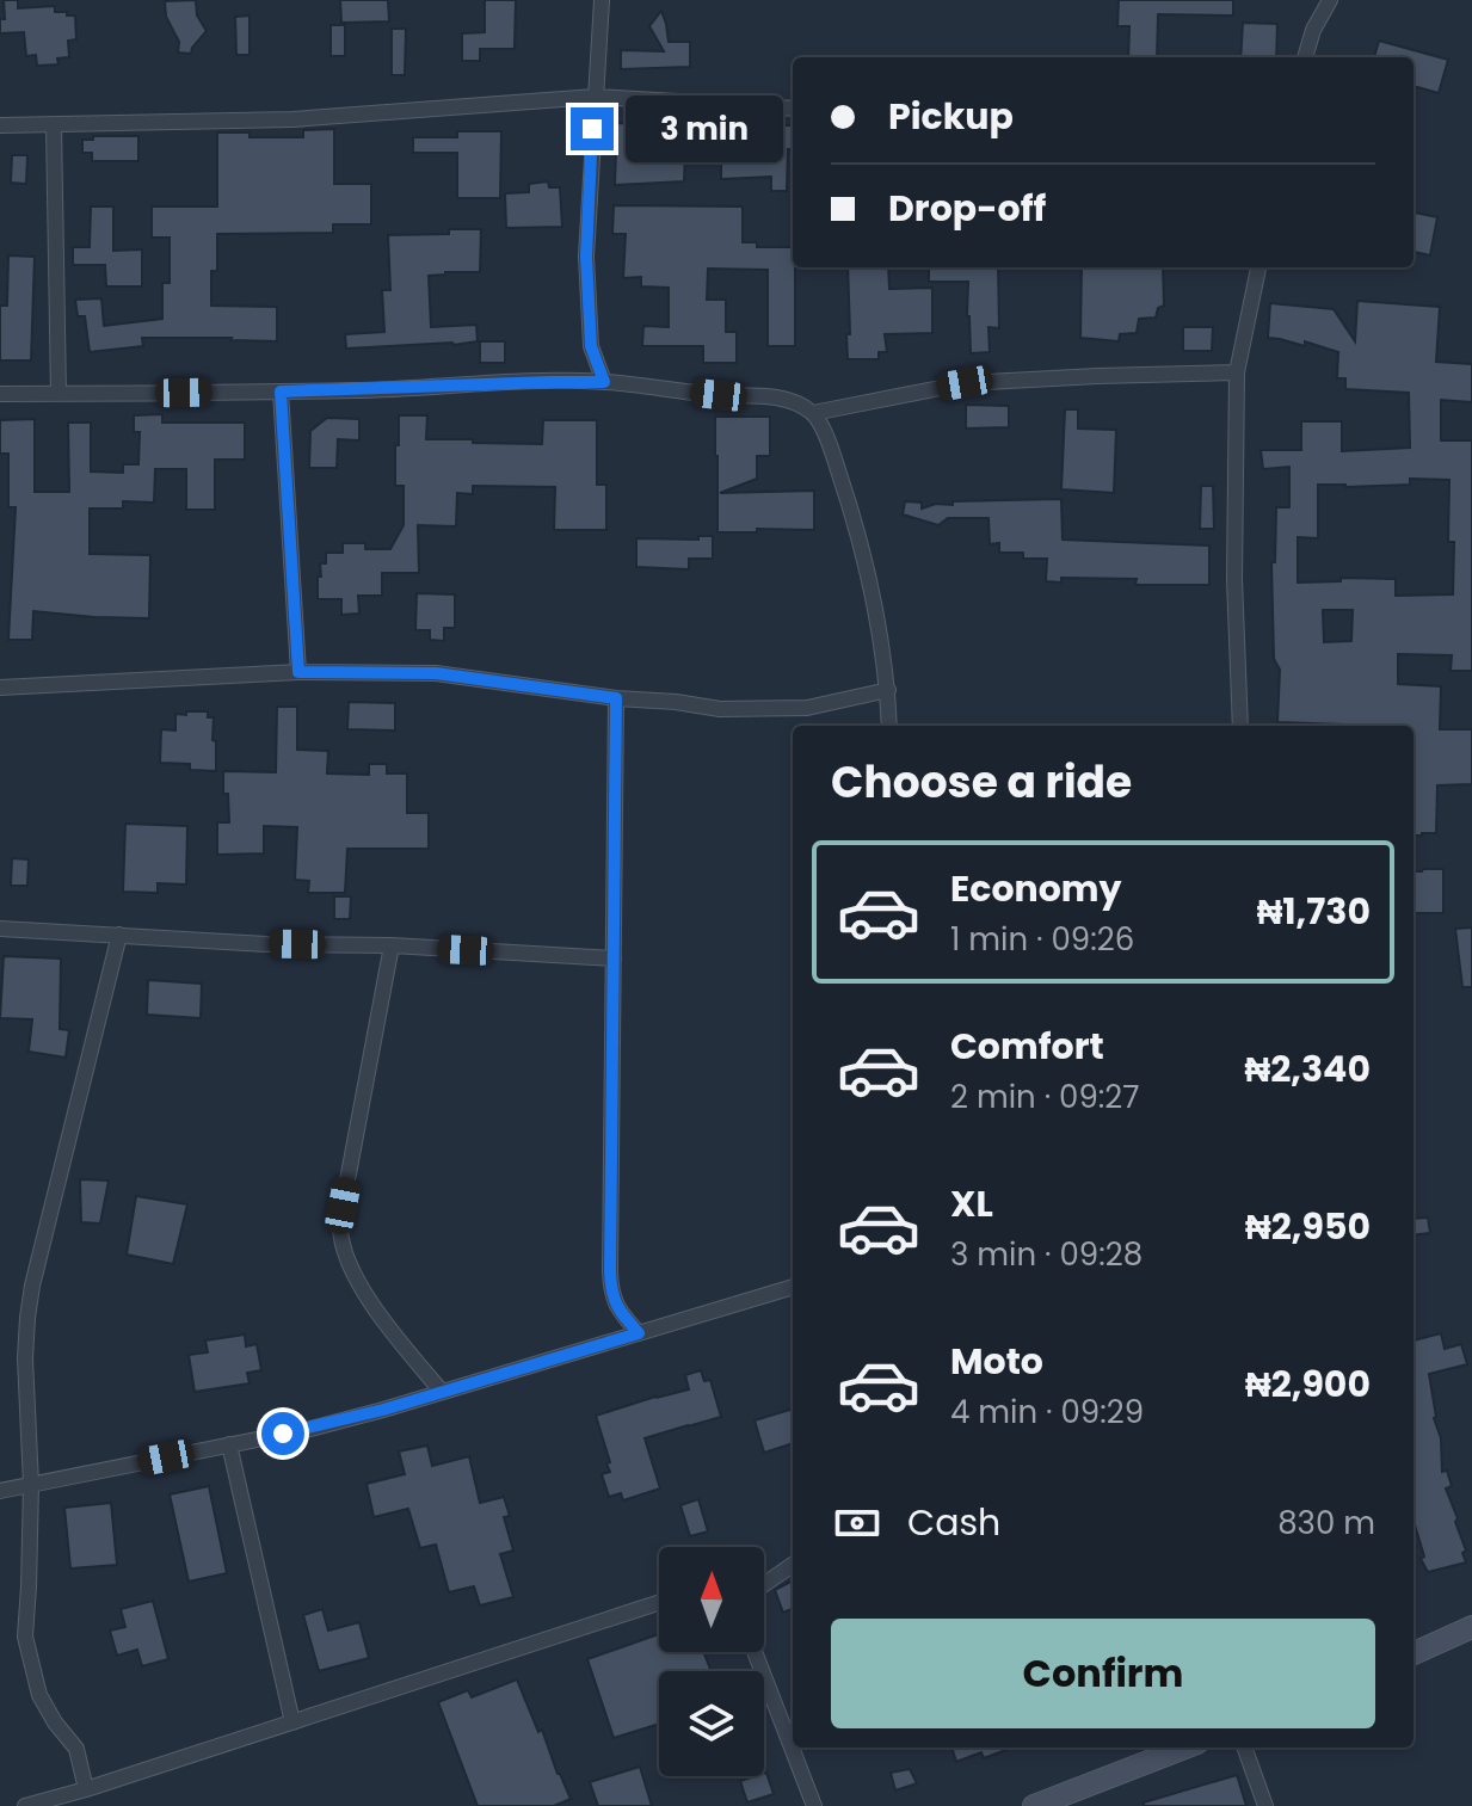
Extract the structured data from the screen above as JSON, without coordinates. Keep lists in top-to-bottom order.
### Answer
{
  "north": "top",
  "page": {
    "banner": ["Pickup", "Drop-off"],
    "bubble": "3 min",
    "heading": "Choose a ride",
    "list": [
      {
        "name": "Economy",
        "note": "1 min · 09:26",
        "value": "₦1,730"
      },
      {
        "name": "Comfort",
        "note": "2 min · 09:27",
        "value": "₦2,340"
      },
      {
        "name": "XL",
        "note": "3 min · 09:28",
        "value": "₦2,950"
      },
      {
        "name": "Moto",
        "note": "4 min · 09:29",
        "value": "₦2,900"
      }
    ],
    "pay": ["Cash", "830 m"],
    "buttons": "Confirm"
  }
}
